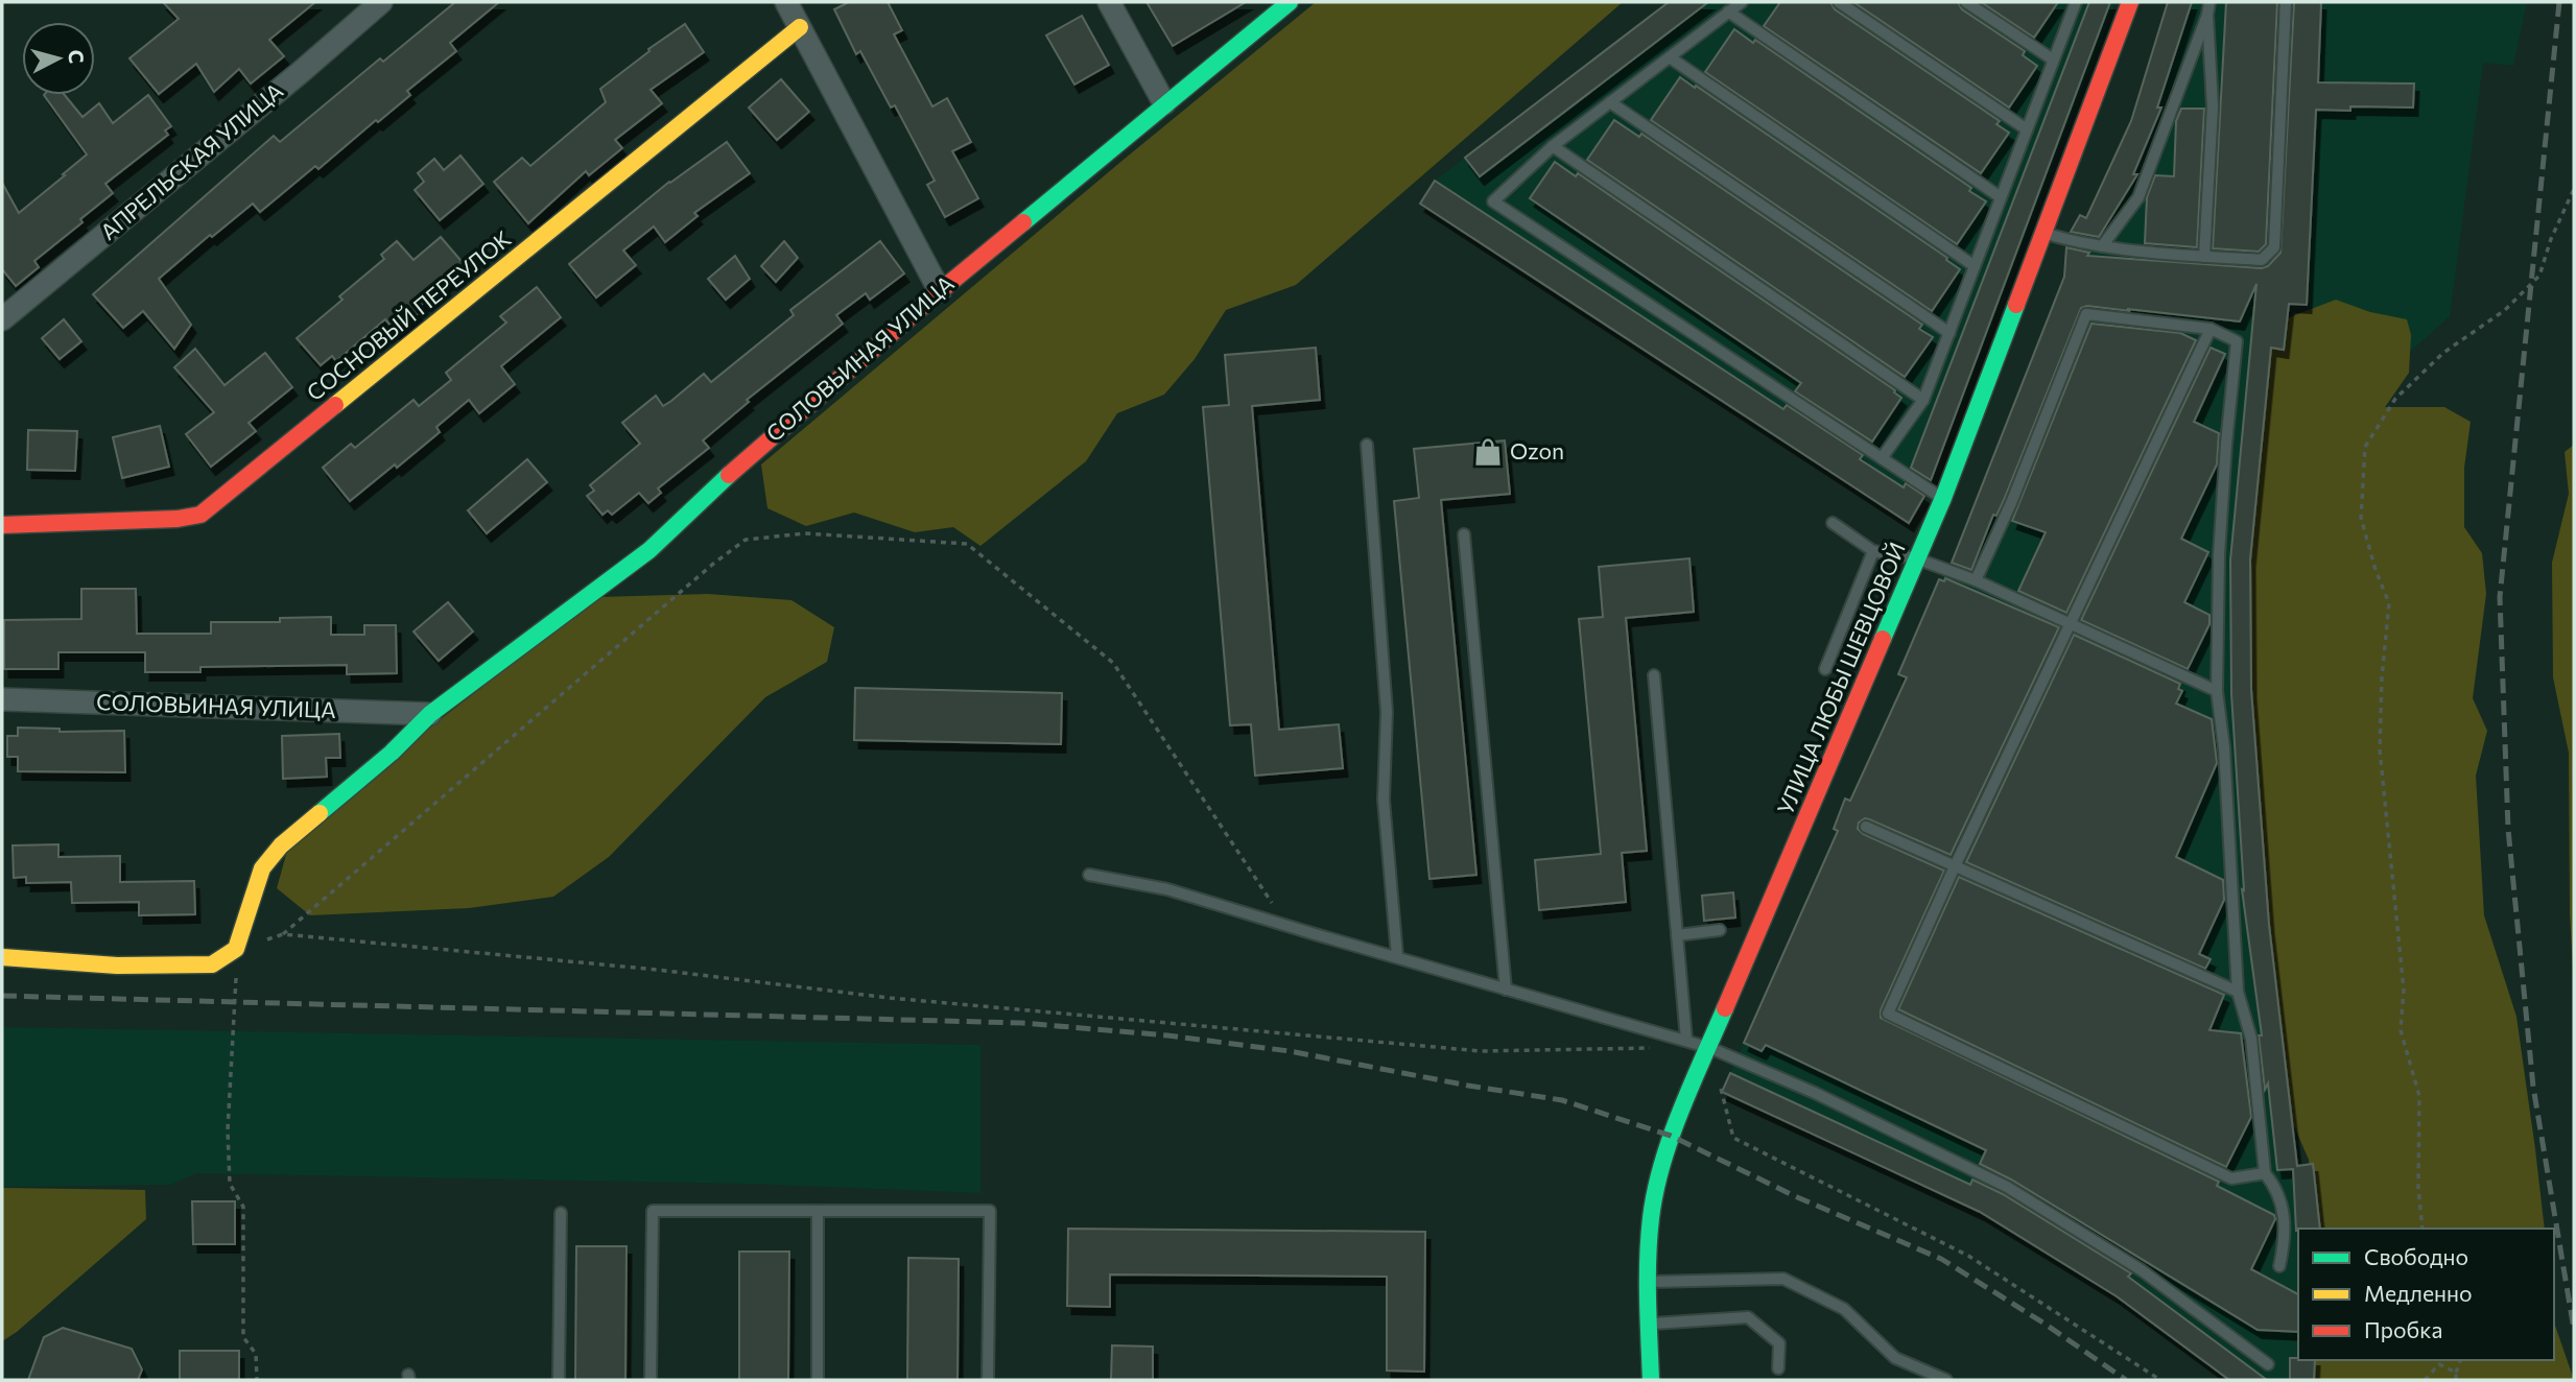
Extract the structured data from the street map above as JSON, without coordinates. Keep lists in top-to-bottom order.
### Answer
{
  "streets": {
    "street": [
      "АПРЕЛЬСКАЯ УЛИЦА",
      "СОСНОВЫЙ ПЕРЕУЛОК",
      "СОЛОВЬИНАЯ УЛИЦА",
      "УЛИЦА ЛЮБЫ ШЕВЦОВОЙ"
    ]
  },
  "places": {
    "shop": ["Ozon"]
  },
  "legend": ["Свободно", "Медленно", "Пробка"],
  "north": "right"
}
